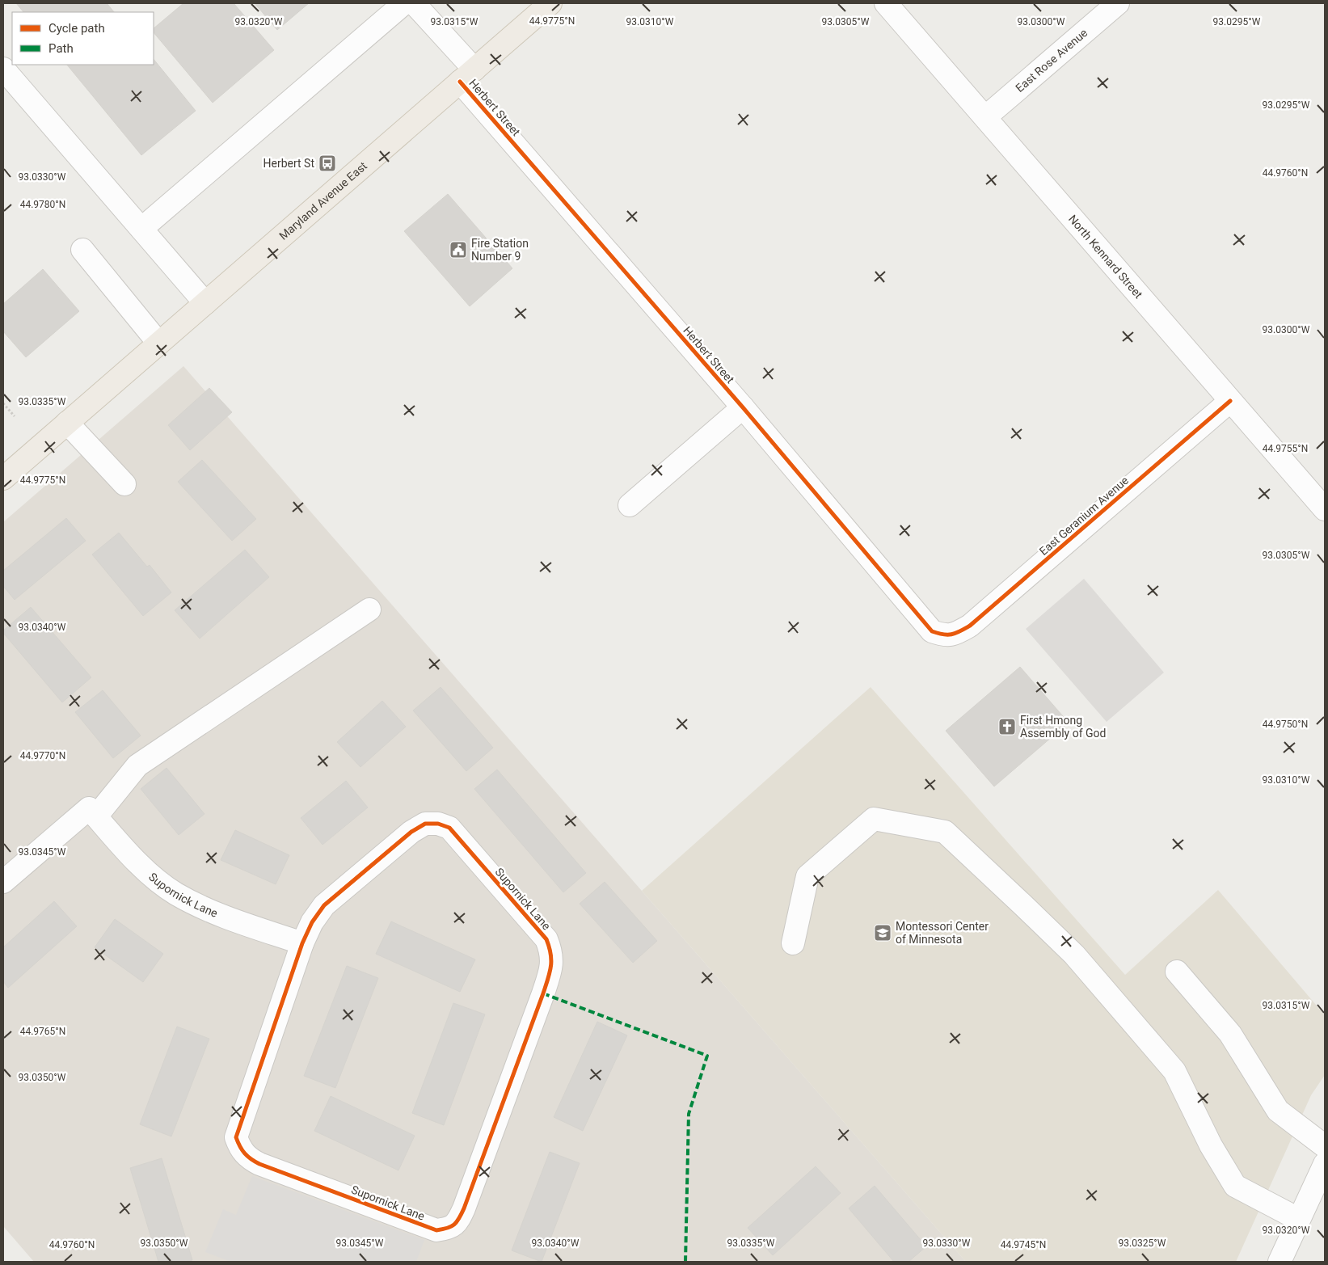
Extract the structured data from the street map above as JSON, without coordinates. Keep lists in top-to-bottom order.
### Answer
{
  "streets": {
    "main road": ["Maryland Avenue East"],
    "street": [
      "East Rose Avenue",
      "Herbert Street",
      "North Kennard Street",
      "East Geranium Avenue",
      "Supornick Lane"
    ]
  },
  "crossings": [
    ["East Rose Avenue", "North Kennard Street"],
    ["Herbert Street", "Maryland Avenue East"],
    ["Herbert Street", "East Geranium Avenue"],
    ["North Kennard Street", "East Geranium Avenue"]
  ],
  "places": {
    "bus stop": ["Herbert St"],
    "public building": ["Fire Station Number 9"],
    "church": ["First Hmong Assembly of God"],
    "school or university": ["Montessori Center of Minnesota"]
  },
  "legend": ["Cycle path", "Path"],
  "coordinates": [
    "44.9775°N",
    "93.0305°W",
    "93.0300°W",
    "93.0295°W",
    "93.0320°W",
    "93.0315°W",
    "93.0310°W",
    "44.9760°N",
    "93.0330°W",
    "44.9780°N",
    "93.0335°W",
    "44.9755°N",
    "93.0340°W",
    "44.9750°N",
    "44.9770°N",
    "93.0345°W",
    "44.9765°N",
    "93.0350°W",
    "93.0325°W",
    "44.9745°N"
  ]
}
